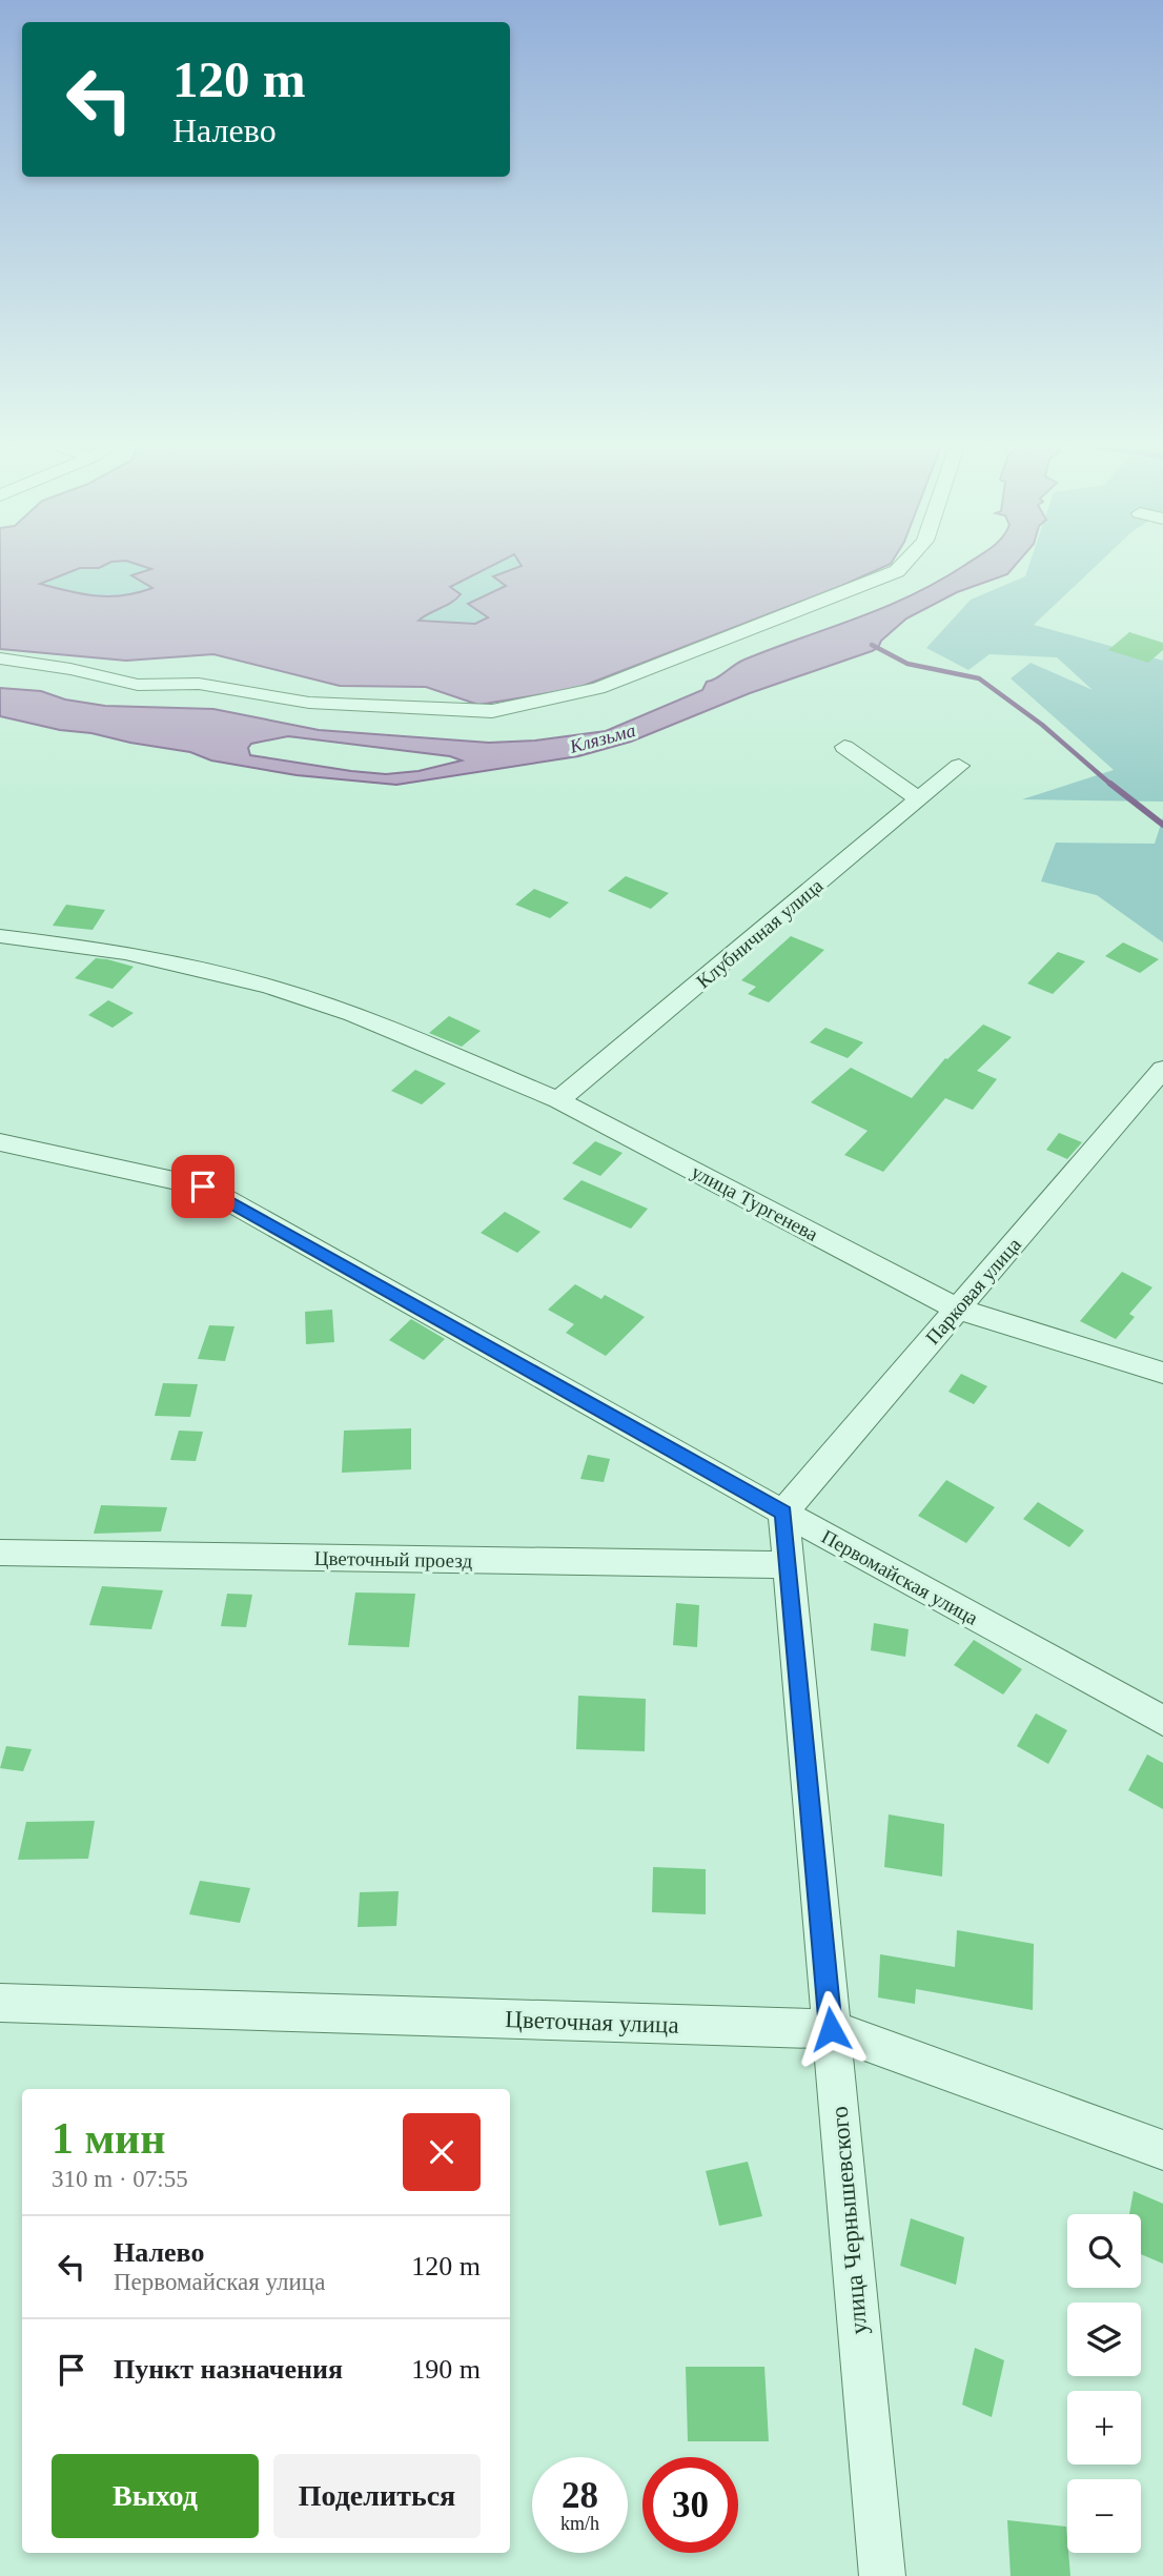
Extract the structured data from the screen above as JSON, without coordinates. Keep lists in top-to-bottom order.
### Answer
{
  "streets": {
    "street": [
      "Клубничная улица",
      "улица Тургенева",
      "Парковая улица",
      "Цветочный проезд",
      "Первомайская улица",
      "Цветочная улица",
      "улица Чернышевского"
    ]
  },
  "crossings": [
    ["Клубничная улица", "улица Тургенева"],
    ["улица Тургенева", "Парковая улица"],
    ["Парковая улица", "Первомайская улица"],
    ["Парковая улица", "улица Чернышевского"],
    ["Цветочный проезд", "улица Чернышевского"],
    ["Первомайская улица", "улица Чернышевского"],
    ["Цветочная улица", "улица Чернышевского"]
  ],
  "water": ["Клязьма"],
  "page": {
    "turn": ["120 m", "Налево"],
    "heading": ["1 мин", "310 m · 07:55"],
    "map_buttons": ["+", "−"],
    "list": [
      {
        "name": "Налево",
        "note": "Первомайская улица",
        "value": "120 m"
      },
      {
        "name": "Пункт назначения",
        "value": "190 m"
      }
    ],
    "buttons": ["Выход", "Поделиться"],
    "speed": "28 km/h",
    "limit": "30"
  }
}
